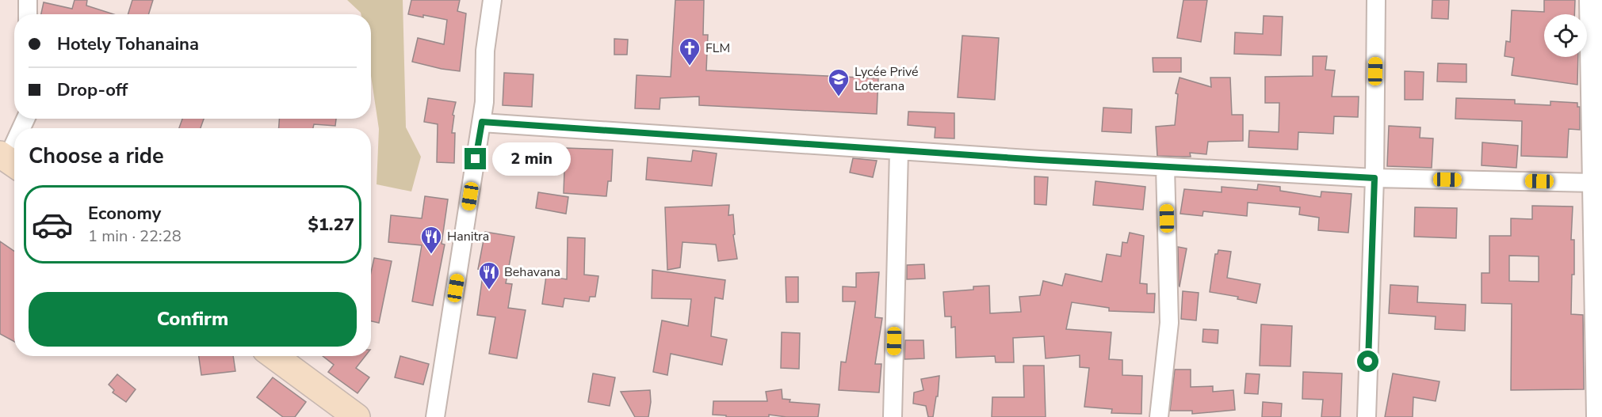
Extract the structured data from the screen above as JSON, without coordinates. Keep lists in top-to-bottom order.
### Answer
{
  "places": {
    "church": ["FLM"],
    "school or university": ["Lycée Privé Loterana"],
    "restaurant": ["Hanitra", "Behavana"]
  },
  "page": {
    "banner": ["Hotely Tohanaina", "Drop-off"],
    "heading": "Choose a ride",
    "bubble": "2 min",
    "list": [
      {
        "name": "Economy",
        "note": "1 min · 22:28",
        "value": "$1.27"
      }
    ],
    "buttons": "Confirm"
  }
}
